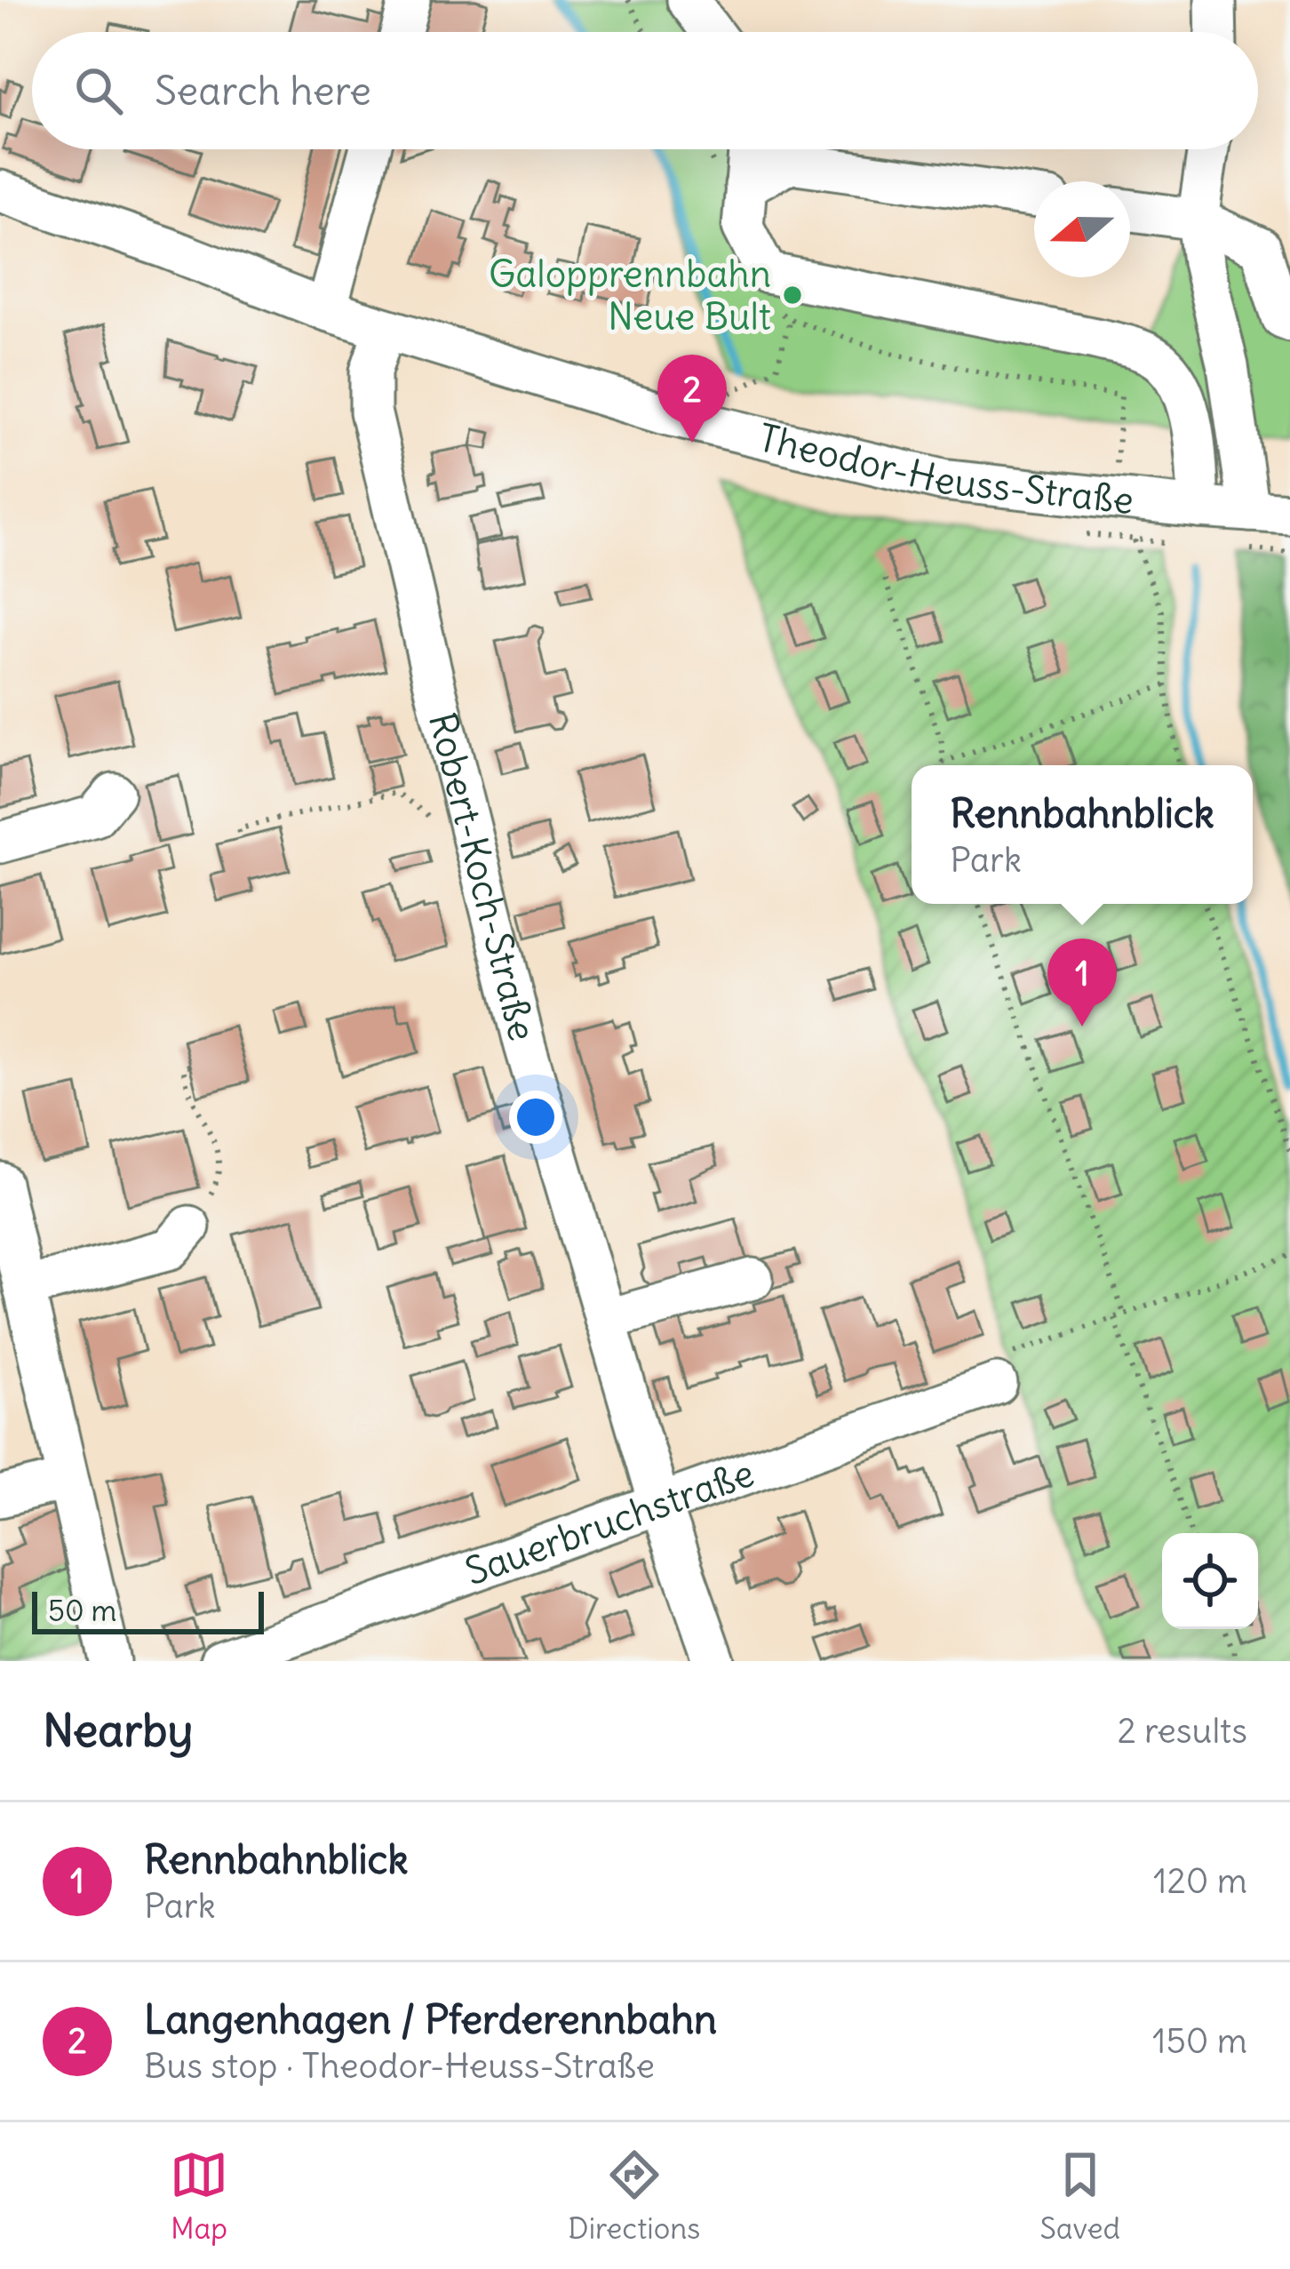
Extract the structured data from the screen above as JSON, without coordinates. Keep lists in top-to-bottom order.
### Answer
{
  "streets": {
    "street": ["Theodor-Heuss-Straße", "Robert-Koch-Straße", "Sauerbruchstraße"]
  },
  "crossings": [
    ["Theodor-Heuss-Straße", "Robert-Koch-Straße"],
    ["Robert-Koch-Straße", "Sauerbruchstraße"]
  ],
  "places": ["Galopprennbahn Neue Bult"],
  "scale_bar": "50 m",
  "north": "left",
  "page": {
    "search": "Search here",
    "pins": ["2", "1"],
    "popup": ["Rennbahnblick", "Park"],
    "scale": "50 m",
    "heading": ["Nearby", "2 results"],
    "list": [
      {
        "mark": "1",
        "name": "Rennbahnblick",
        "note": "Park",
        "value": "120 m"
      },
      {
        "mark": "2",
        "name": "Langenhagen / Pferderennbahn",
        "note": "Bus stop · Theodor-Heuss-Straße",
        "value": "150 m"
      }
    ],
    "nav": ["Map", "Directions", "Saved"]
  }
}
